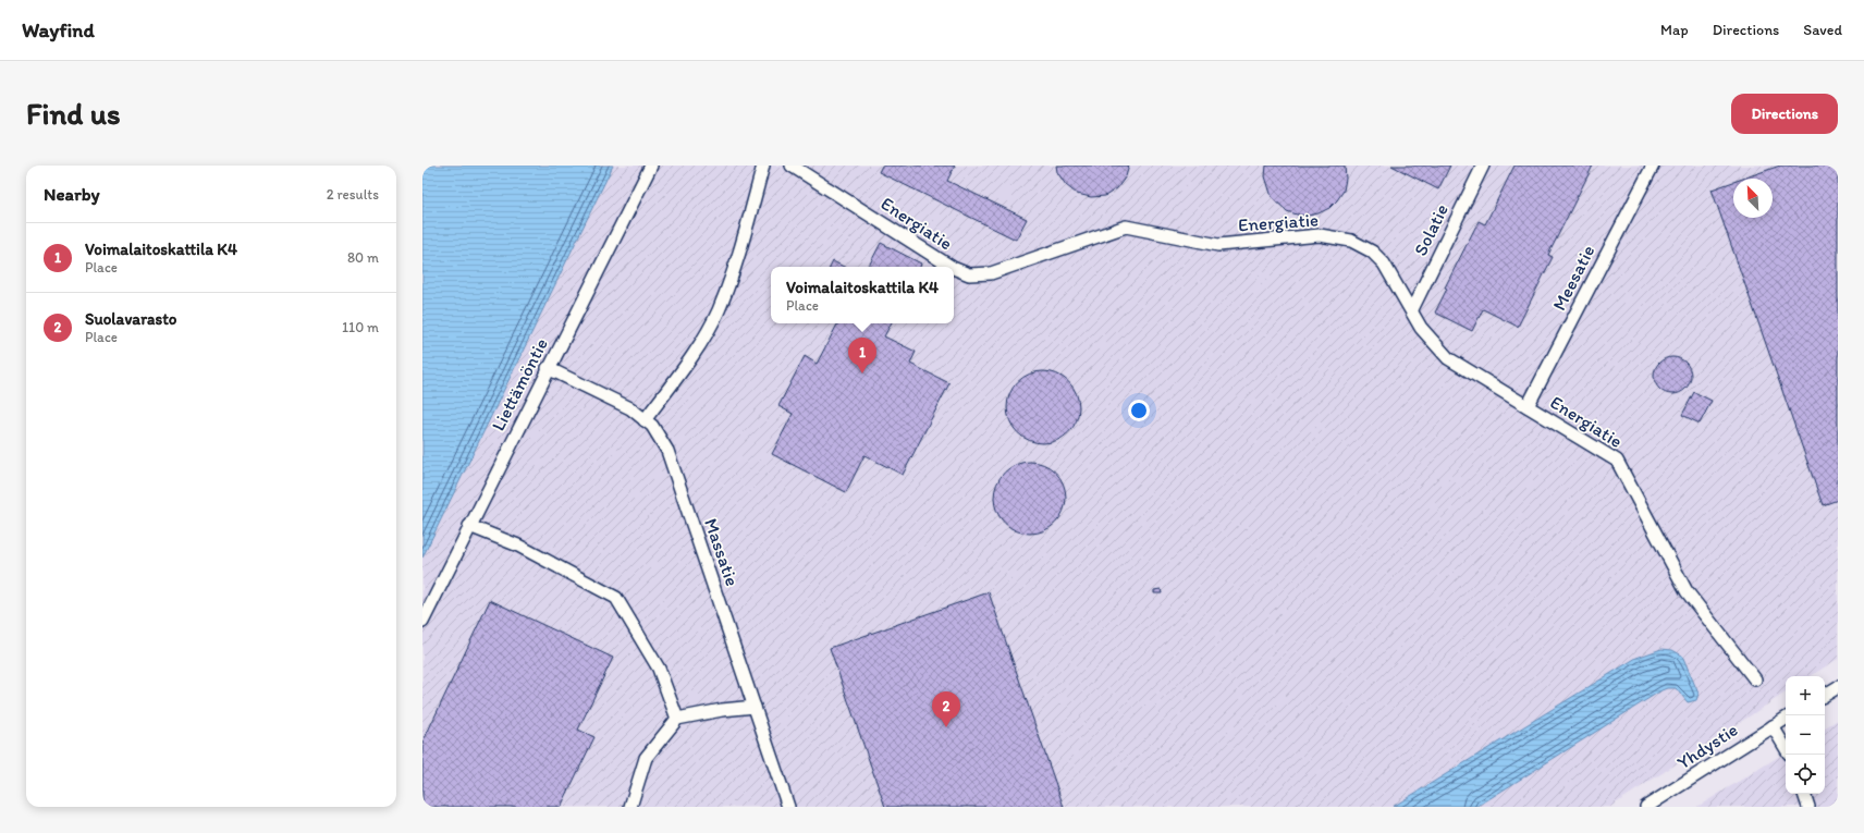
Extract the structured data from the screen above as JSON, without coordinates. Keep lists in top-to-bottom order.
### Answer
{
  "streets": {
    "lane": [
      "Energiatie",
      "Solatie",
      "Meesatie",
      "Liettämöntie",
      "Massatie",
      "Yhdystie"
    ]
  },
  "crossings": [
    ["Energiatie", "Solatie"],
    ["Energiatie", "Meesatie"],
    ["Liettämöntie", "Massatie"]
  ],
  "north": "top left",
  "page": {
    "header": "Wayfind",
    "nav": ["Map", "Directions", "Saved"],
    "buttons": "Directions",
    "title": "Find us",
    "heading": ["Nearby", "2 results"],
    "list": [
      {
        "mark": "1",
        "name": "Voimalaitoskattila K4",
        "note": "Place",
        "value": "80 m"
      },
      {
        "mark": "2",
        "name": "Suolavarasto",
        "note": "Place",
        "value": "110 m"
      }
    ],
    "popup": ["Voimalaitoskattila K4", "Place"],
    "pins": ["1", "2"],
    "map_buttons": ["+", "−"]
  }
}
